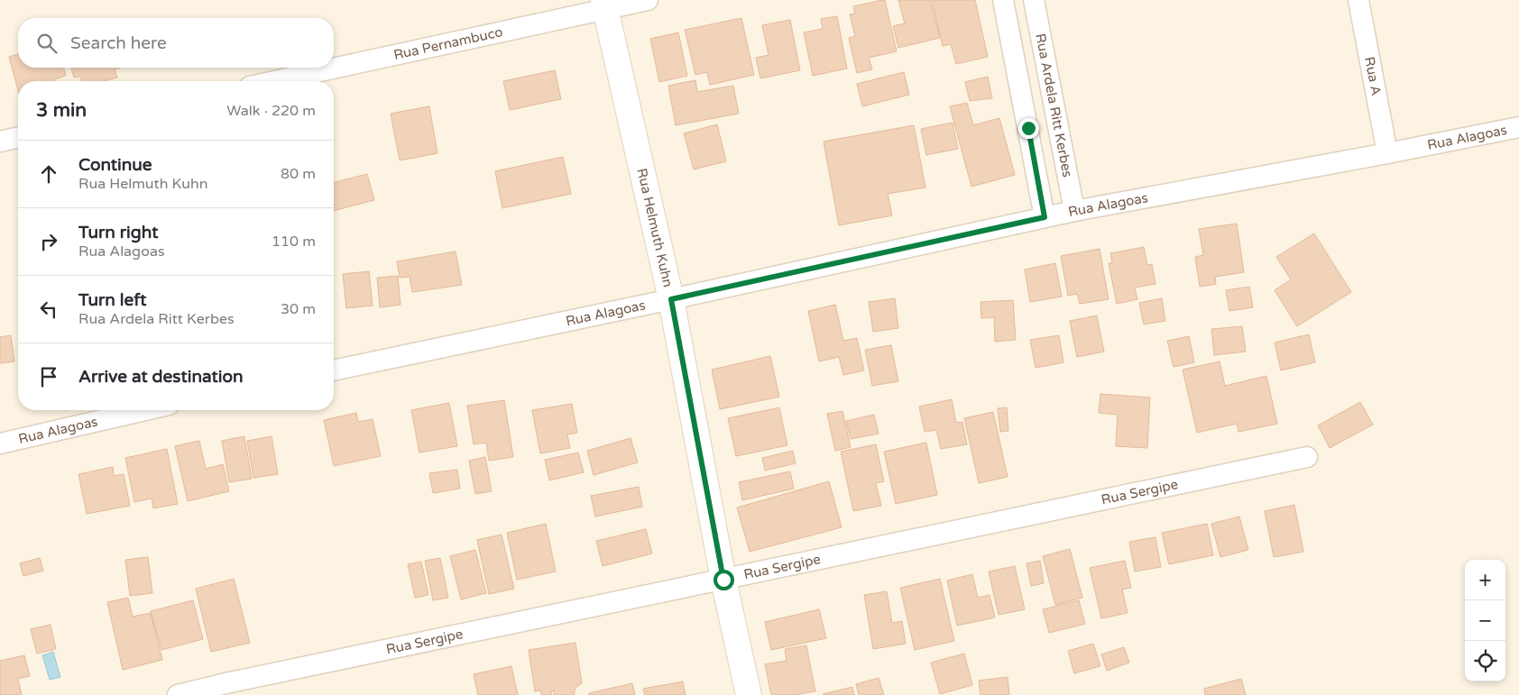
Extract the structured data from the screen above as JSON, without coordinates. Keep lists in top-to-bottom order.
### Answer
{
  "streets": {
    "main road": ["Rua Helmuth Kuhn"],
    "street": [
      "Rua Pernambuco",
      "Rua A",
      "Rua Ardela Ritt Kerbes",
      "Rua Alagoas",
      "Rua Sergipe"
    ]
  },
  "crossings": [
    ["Rua Pernambuco", "Rua Helmuth Kuhn"],
    ["Rua A", "Rua Alagoas"],
    ["Rua Ardela Ritt Kerbes", "Rua Alagoas"],
    ["Rua Alagoas", "Rua Helmuth Kuhn"],
    ["Rua Helmuth Kuhn", "Rua Sergipe"]
  ],
  "page": {
    "search": "Search here",
    "heading": ["3 min", "Walk · 220 m"],
    "list": [
      ["Continue", "Rua Helmuth Kuhn", "80 m"],
      ["Turn right", "Rua Alagoas", "110 m"],
      ["Turn left", "Rua Ardela Ritt Kerbes", "30 m"],
      "Arrive at destination"
    ],
    "map_buttons": ["+", "−"]
  }
}
